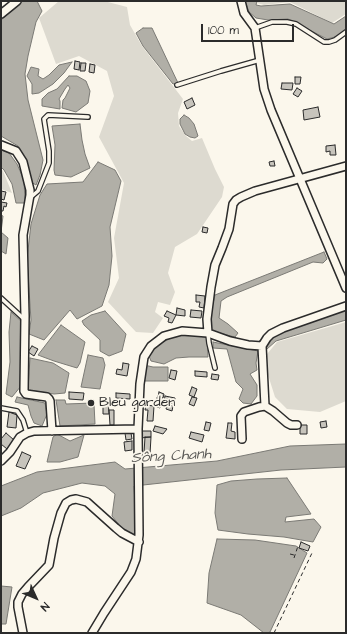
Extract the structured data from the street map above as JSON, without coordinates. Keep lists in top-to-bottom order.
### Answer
{
  "water": ["Sông Chanh"],
  "places": ["Bleu garden"],
  "scale_bar": "100 m",
  "north": "bottom right"
}
